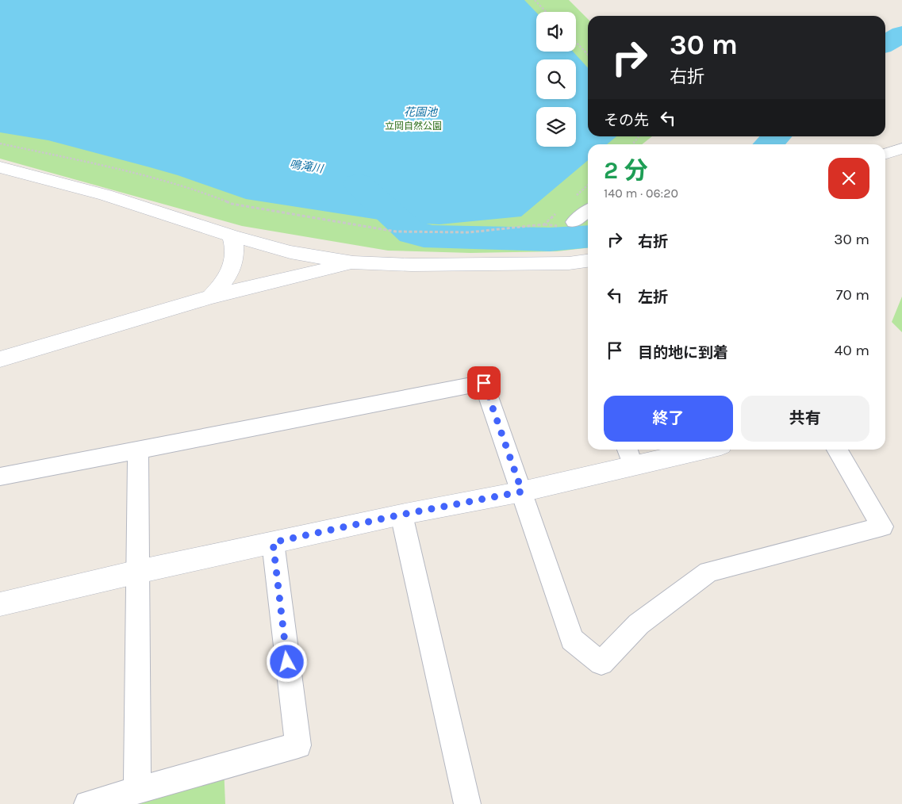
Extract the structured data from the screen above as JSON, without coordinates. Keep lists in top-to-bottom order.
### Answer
{
  "water": ["花園池", "鳴滝川"],
  "parks": ["立岡自然公園"],
  "page": {
    "turn": ["30 m", "右折"],
    "then": "その先",
    "heading": ["2 分", "140 m · 06:20"],
    "list": [
      {
        "name": "右折",
        "value": "30 m"
      },
      {
        "name": "左折",
        "value": "70 m"
      },
      {
        "name": "目的地に到着",
        "value": "40 m"
      }
    ],
    "buttons": ["終了", "共有"]
  }
}
